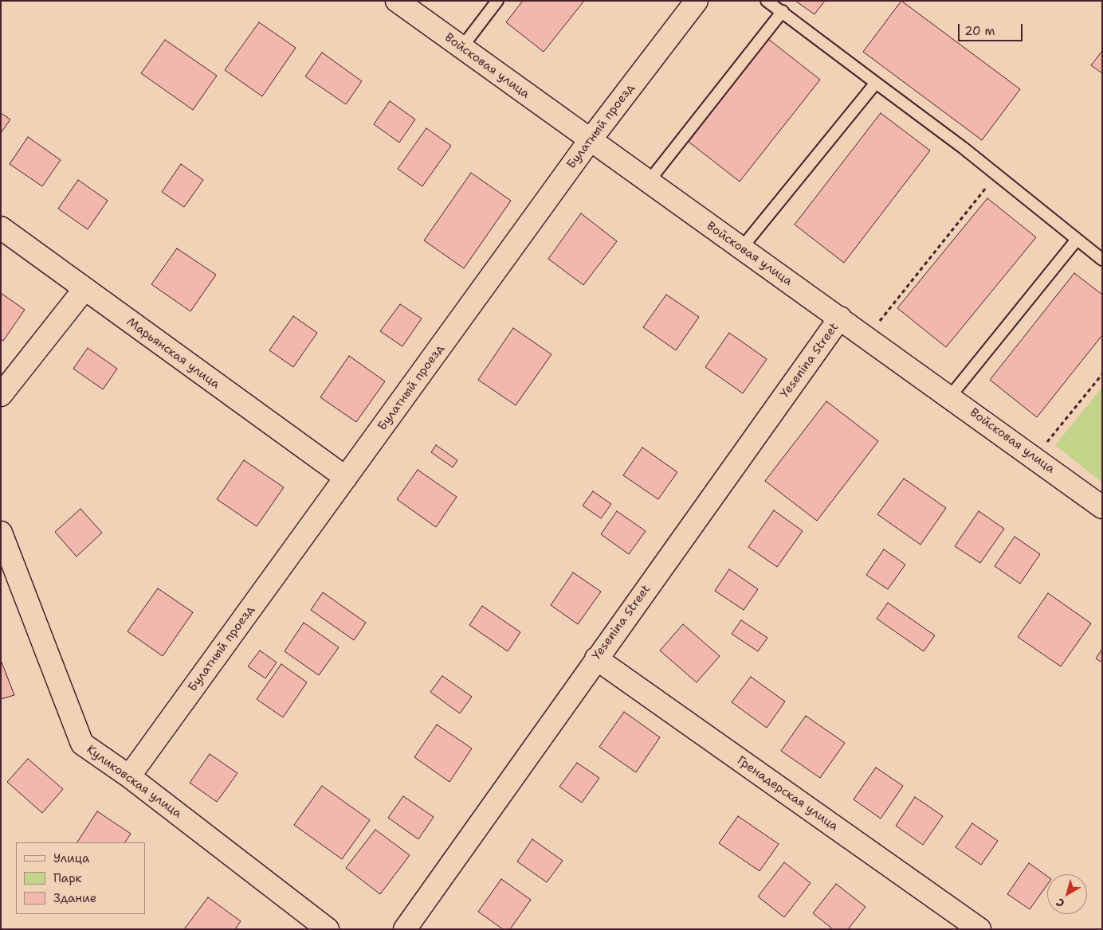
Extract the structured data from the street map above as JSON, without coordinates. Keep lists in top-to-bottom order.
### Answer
{
  "streets": {
    "street": [
      "Войсковая улица",
      "Булатный проезд",
      "Марьянская улица",
      "Yesenina Street",
      "Куликовская улица",
      "Гренадерская улица"
    ]
  },
  "crossings": [
    ["Войсковая улица", "Булатный проезд"],
    ["Войсковая улица", "Yesenina Street"],
    ["Булатный проезд", "Марьянская улица"],
    ["Булатный проезд", "Куликовская улица"],
    ["Yesenina Street", "Гренадерская улица"]
  ],
  "legend": ["Улица", "Парк", "Здание"],
  "scale_bar": "20 m",
  "north": "bottom left"
}
